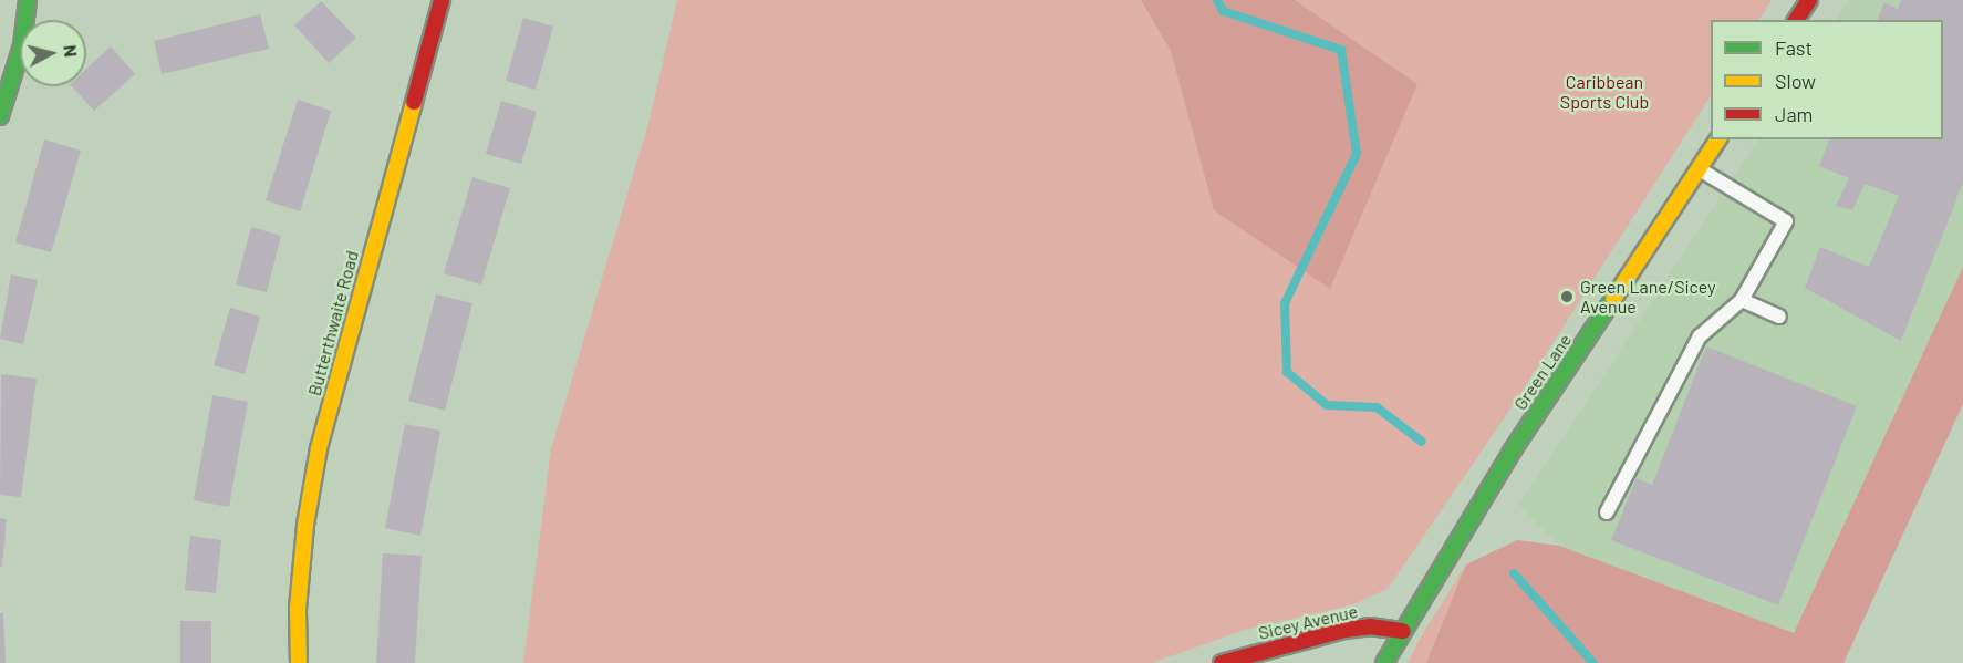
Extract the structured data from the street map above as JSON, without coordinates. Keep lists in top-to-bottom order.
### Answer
{
  "streets": {
    "street": ["Butterthwaite Road", "Green Lane", "Sicey Avenue"]
  },
  "crossings": [
    ["Green Lane", "Sicey Avenue"]
  ],
  "parks": ["Caribbean Sports Club"],
  "places": ["Green Lane/Sicey Avenue"],
  "legend": ["Fast", "Slow", "Jam"],
  "north": "right"
}
